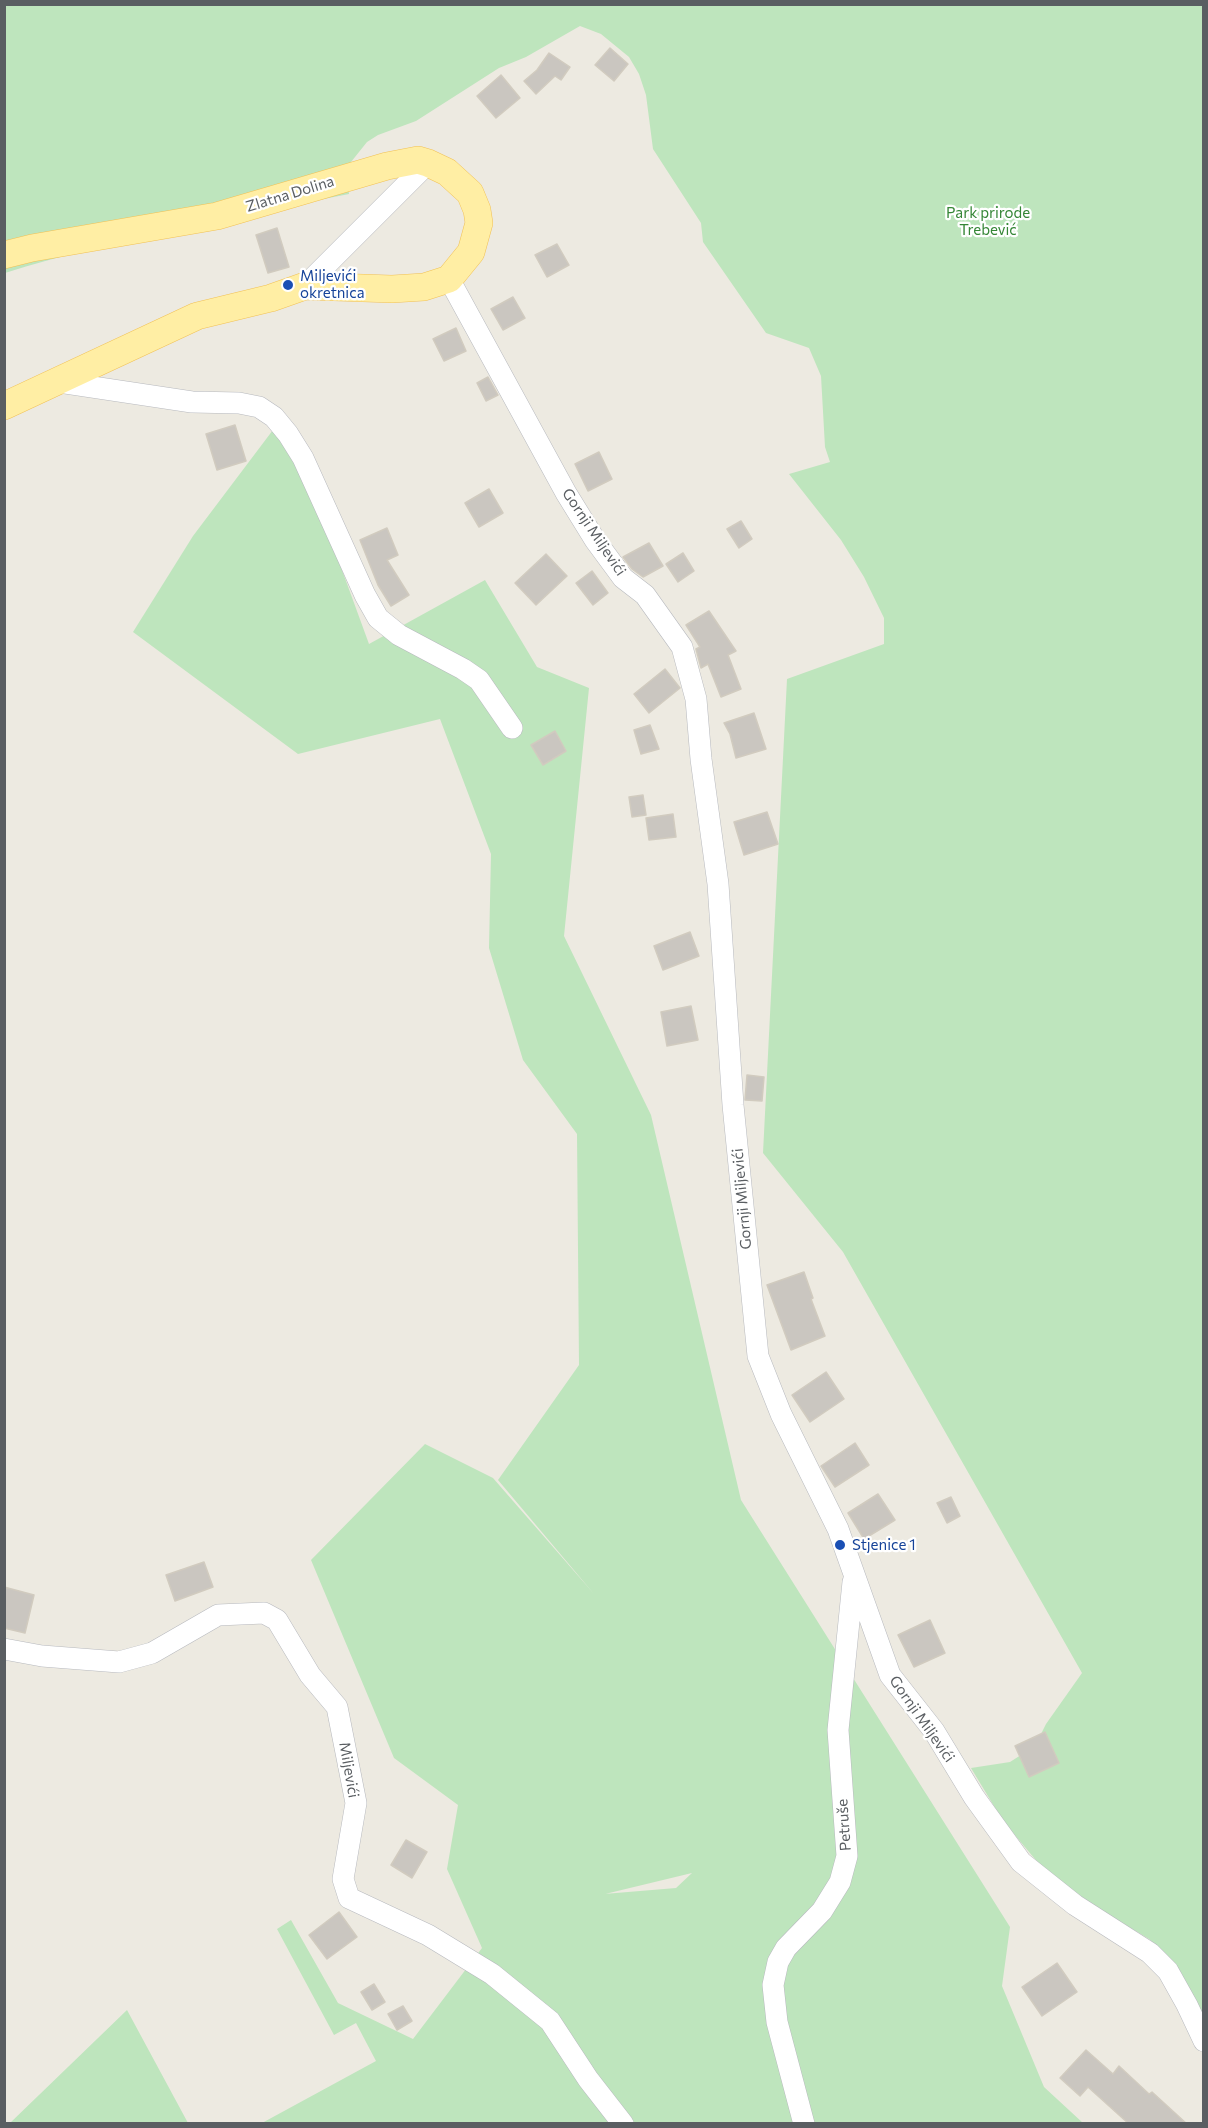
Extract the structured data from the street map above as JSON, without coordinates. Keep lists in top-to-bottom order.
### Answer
{
  "streets": {
    "main road": ["Zlatna Dolina"],
    "street": ["Gornji Miljevići", "Miljevići", "Petruše"]
  },
  "crossings": [
    ["Gornji Miljevići", "Petruše"]
  ],
  "parks": ["Park prirode Trebević"],
  "places": ["Miljevići okretnica", "Stjenice 1"]
}
